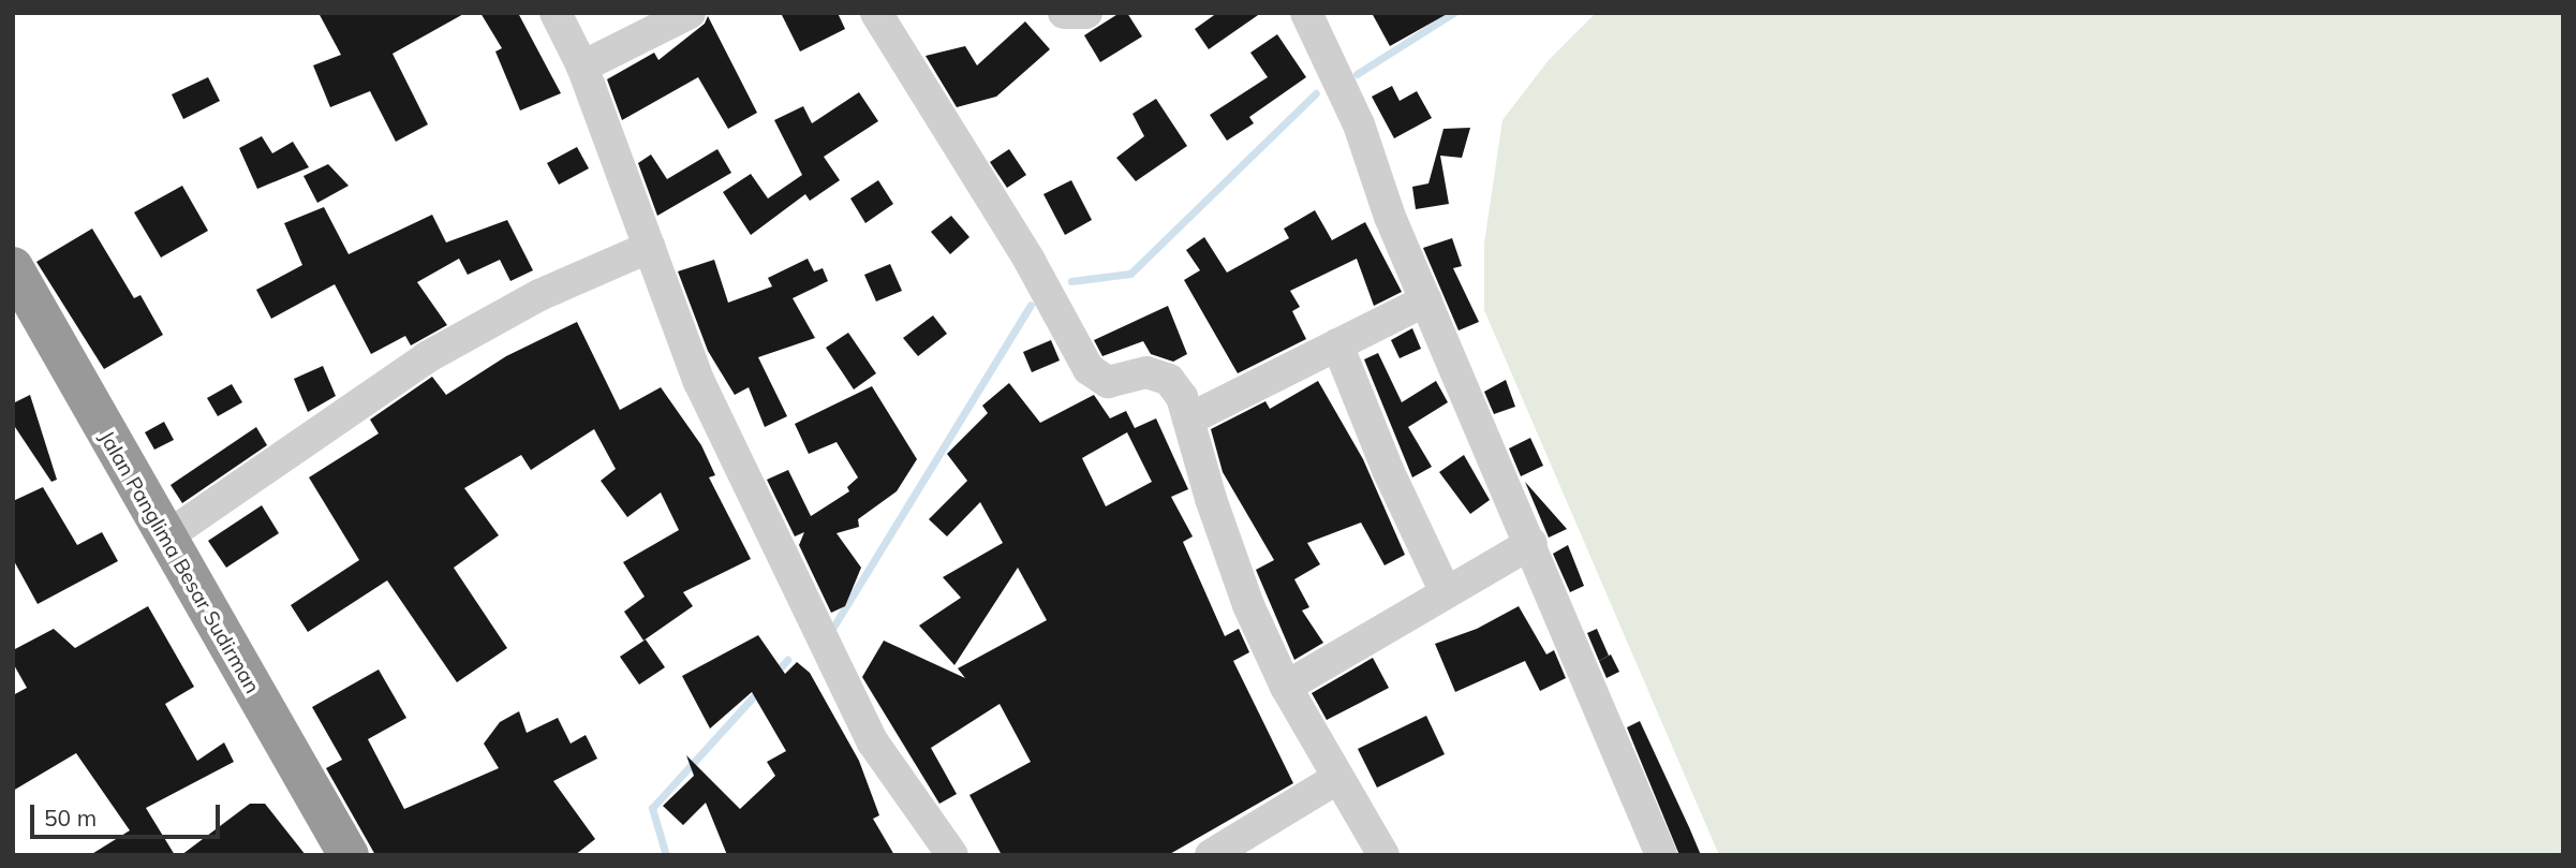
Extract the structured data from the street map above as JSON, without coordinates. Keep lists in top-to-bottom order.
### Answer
{
  "streets": {
    "highway": ["Jalan Panglima Besar Sudirman"]
  },
  "scale_bar": "50 m"
}
